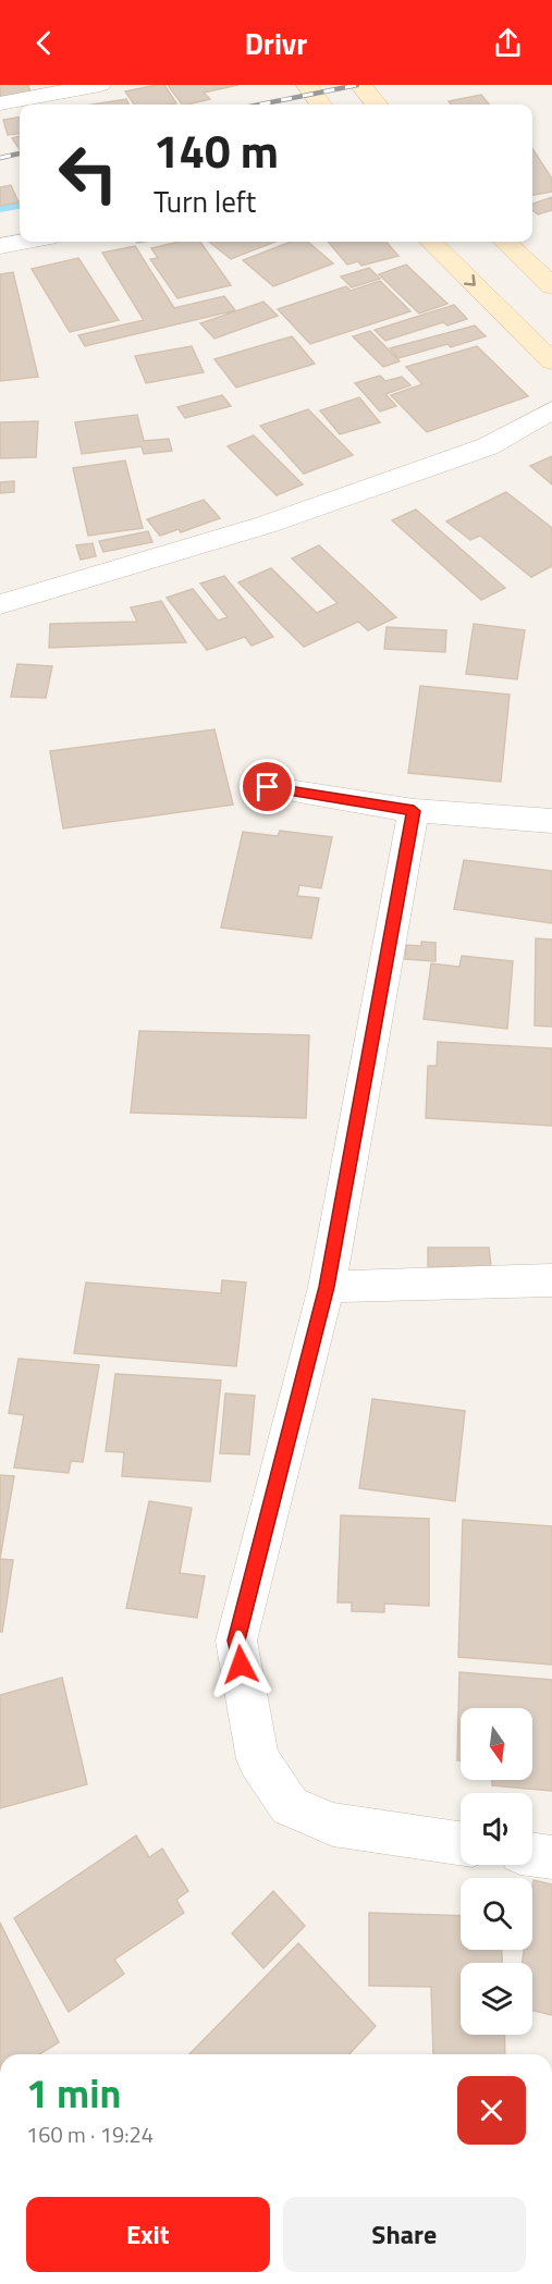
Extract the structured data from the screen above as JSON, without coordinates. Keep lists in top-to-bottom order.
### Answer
{
  "north": "bottom",
  "page": {
    "header": "Drivr",
    "turn": ["140 m", "Turn left"],
    "heading": ["1 min", "160 m · 19:24"],
    "buttons": ["Exit", "Share"]
  }
}
